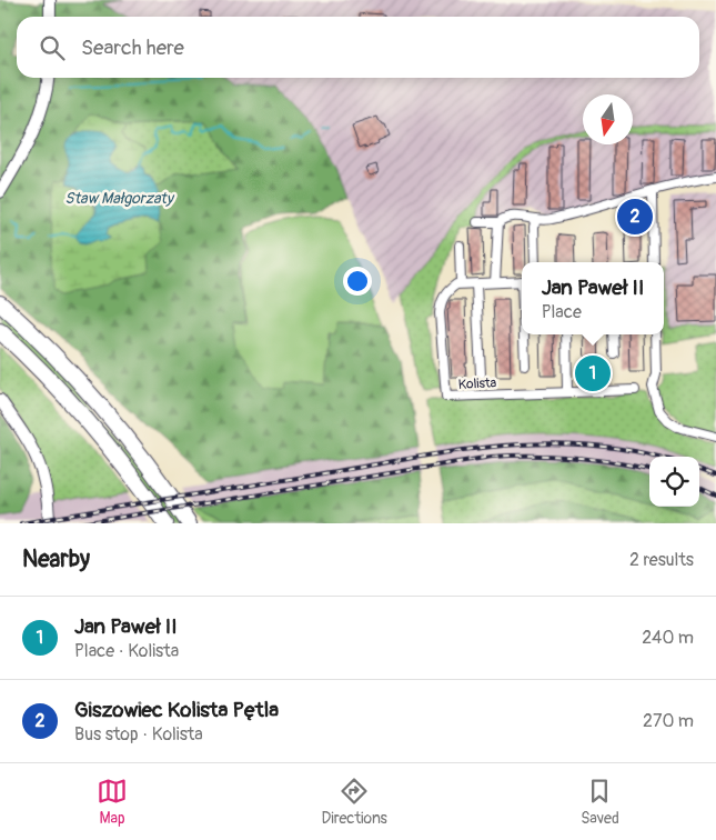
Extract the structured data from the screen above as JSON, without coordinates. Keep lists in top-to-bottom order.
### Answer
{
  "streets": {
    "street": ["Kolista"]
  },
  "water": ["Staw Małgorzaty"],
  "north": "bottom",
  "page": {
    "search": "Search here",
    "pins": ["2", "1"],
    "popup": ["Jan Paweł II", "Place"],
    "heading": ["Nearby", "2 results"],
    "list": [
      {
        "mark": "1",
        "name": "Jan Paweł II",
        "note": "Place · Kolista",
        "value": "240 m"
      },
      {
        "mark": "2",
        "name": "Giszowiec Kolista Pętla",
        "note": "Bus stop · Kolista",
        "value": "270 m"
      }
    ],
    "nav": ["Map", "Directions", "Saved"]
  }
}
